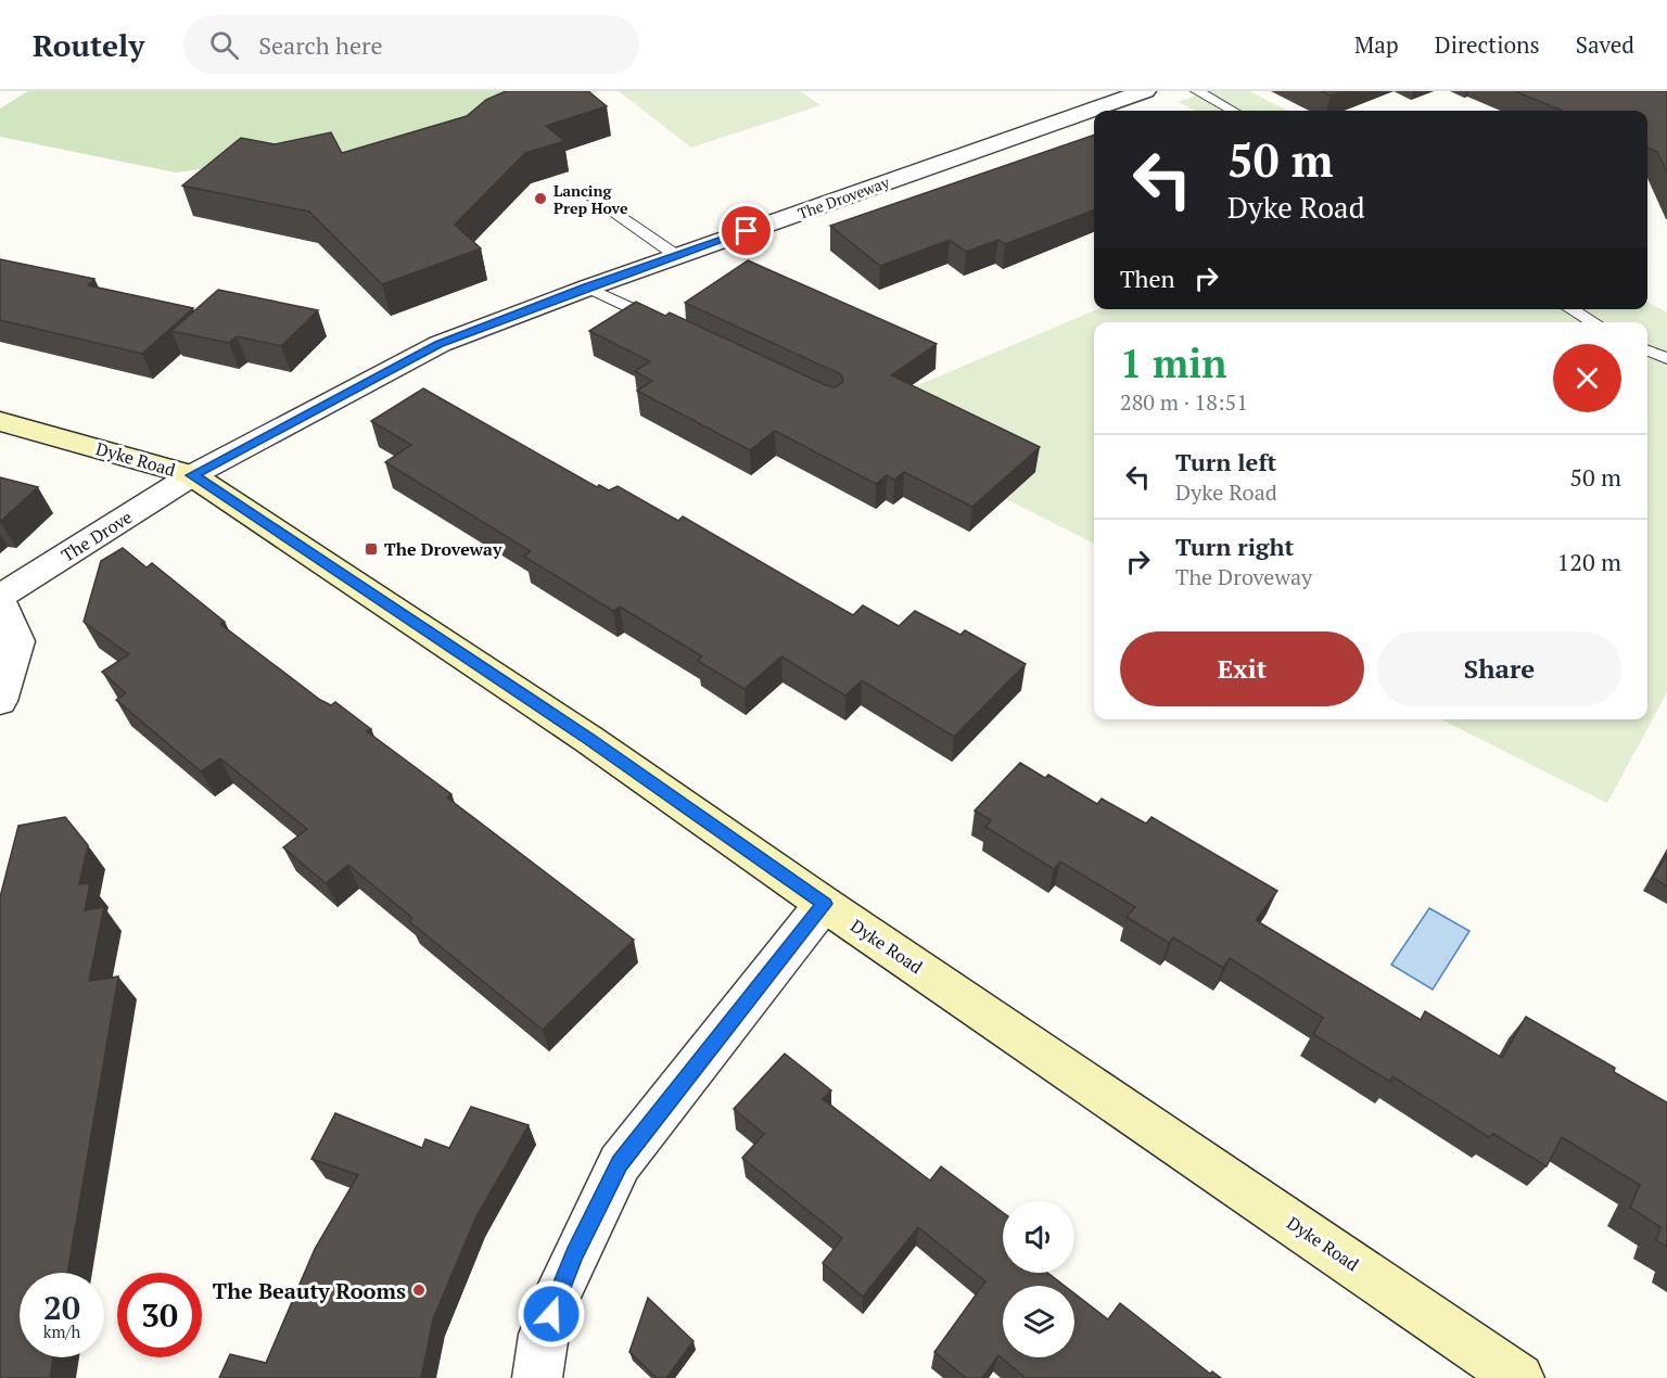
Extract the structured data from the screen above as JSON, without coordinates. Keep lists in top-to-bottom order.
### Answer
{
  "streets": {
    "street": ["The Droveway", "Dyke Road", "The Drove"]
  },
  "crossings": [
    ["The Droveway", "Dyke Road"],
    ["The Droveway", "The Drove"],
    ["Dyke Road", "The Drove"]
  ],
  "places": {
    "other": ["Lancing Prep Hove", "The Beauty Rooms"],
    "transit": ["The Droveway"]
  },
  "page": {
    "header": "Routely",
    "search": "Search here",
    "nav": ["Map", "Directions", "Saved"],
    "turn": ["50 m", "Dyke Road"],
    "then": "Then",
    "heading": ["1 min", "280 m · 18:51"],
    "list": [
      {
        "name": "Turn left",
        "note": "Dyke Road",
        "value": "50 m"
      },
      {
        "name": "Turn right",
        "note": "The Droveway",
        "value": "120 m"
      }
    ],
    "buttons": ["Exit", "Share"],
    "speed": "20 km/h",
    "limit": "30"
  }
}
